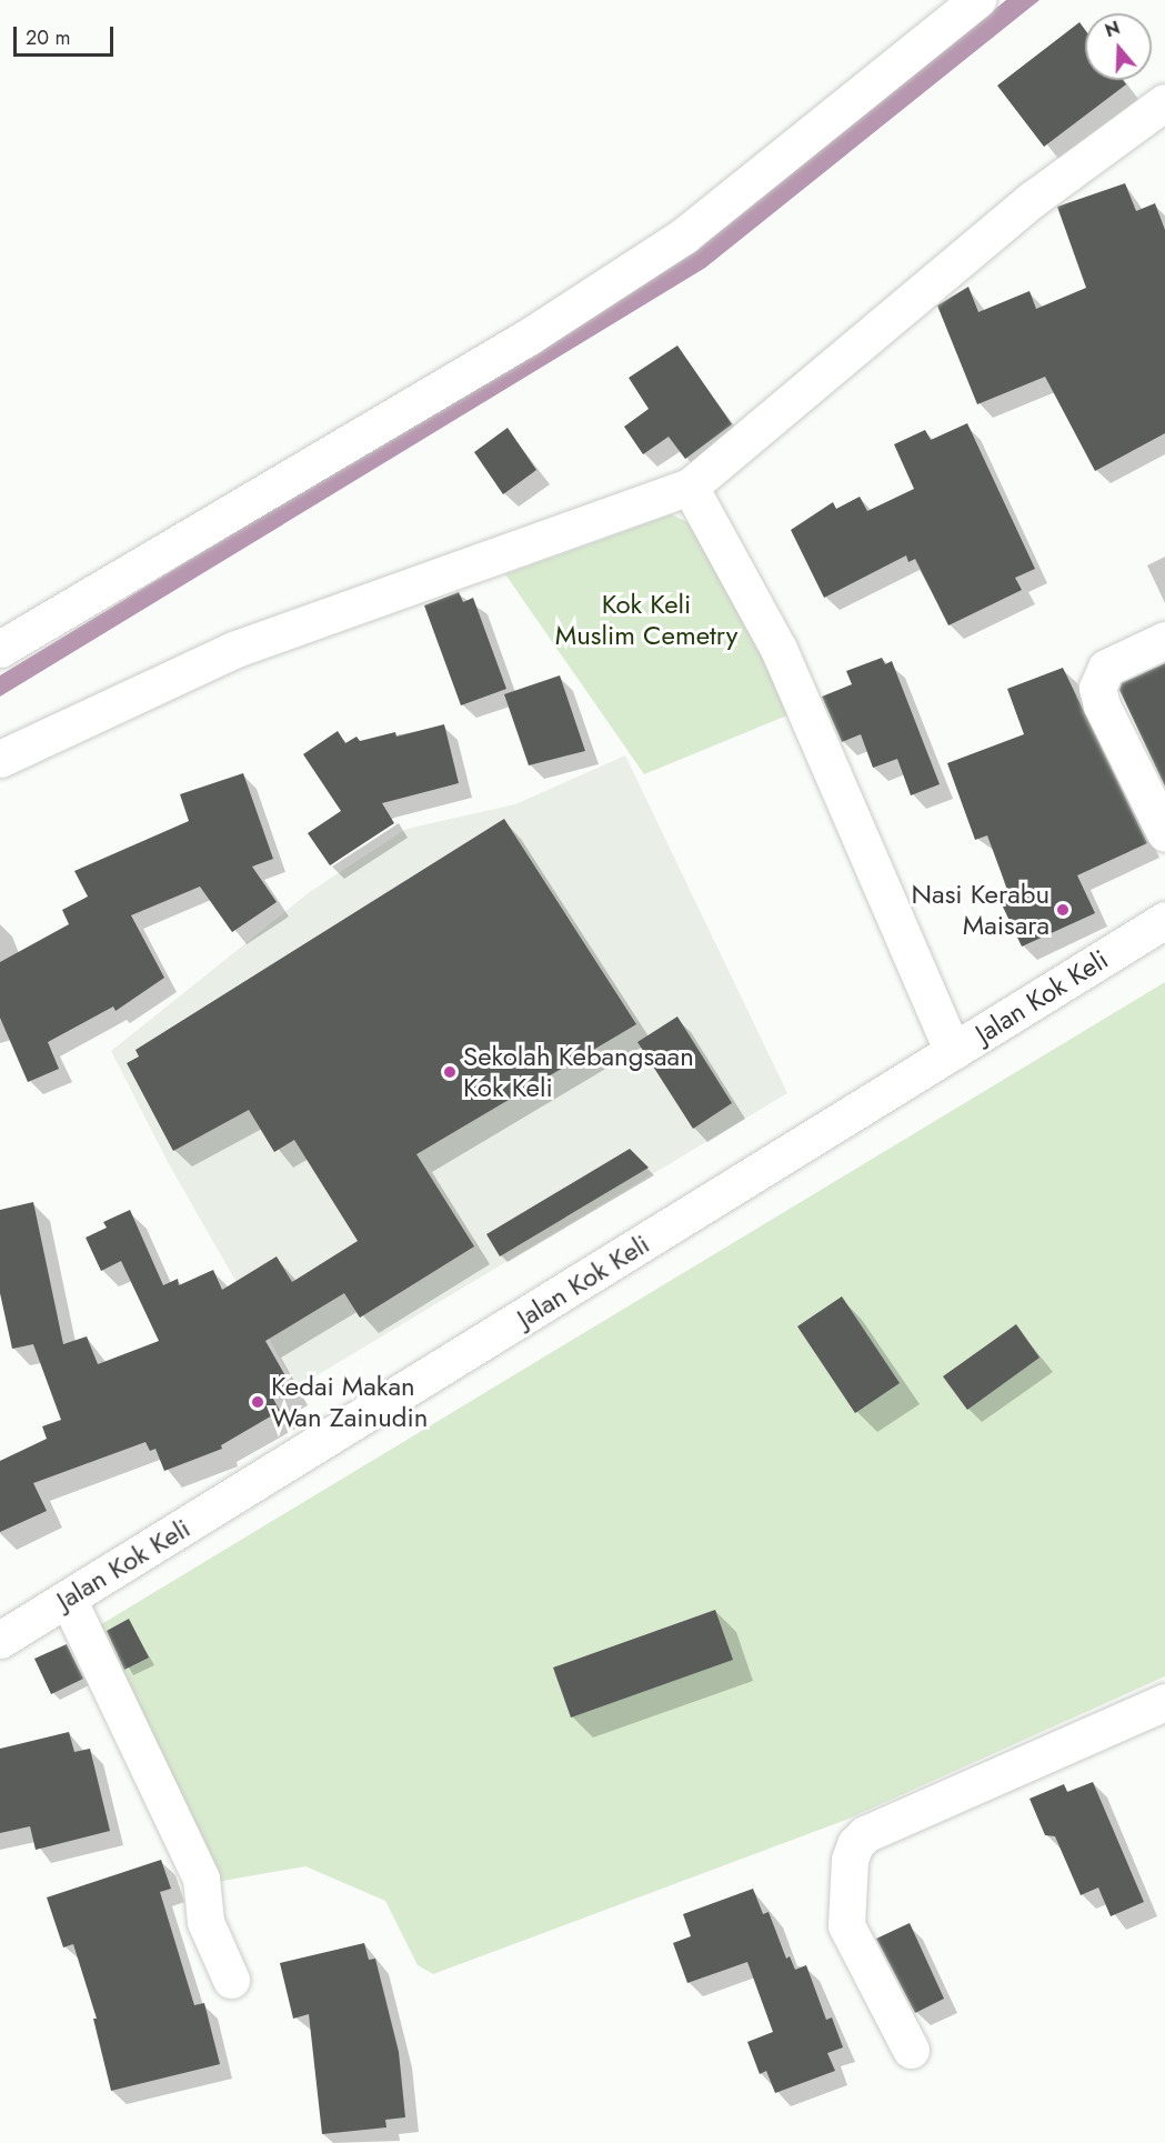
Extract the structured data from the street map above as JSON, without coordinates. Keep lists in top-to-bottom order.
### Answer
{
  "streets": {
    "street": ["Jalan Kok Keli"]
  },
  "parks": ["Kok Keli Muslim Cemetry"],
  "places": ["Nasi Kerabu Maisara", "Sekolah Kebangsaan Kok Keli", "Kedai Makan Wan Zainudin"],
  "scale_bar": "20 m",
  "north": "top"
}
